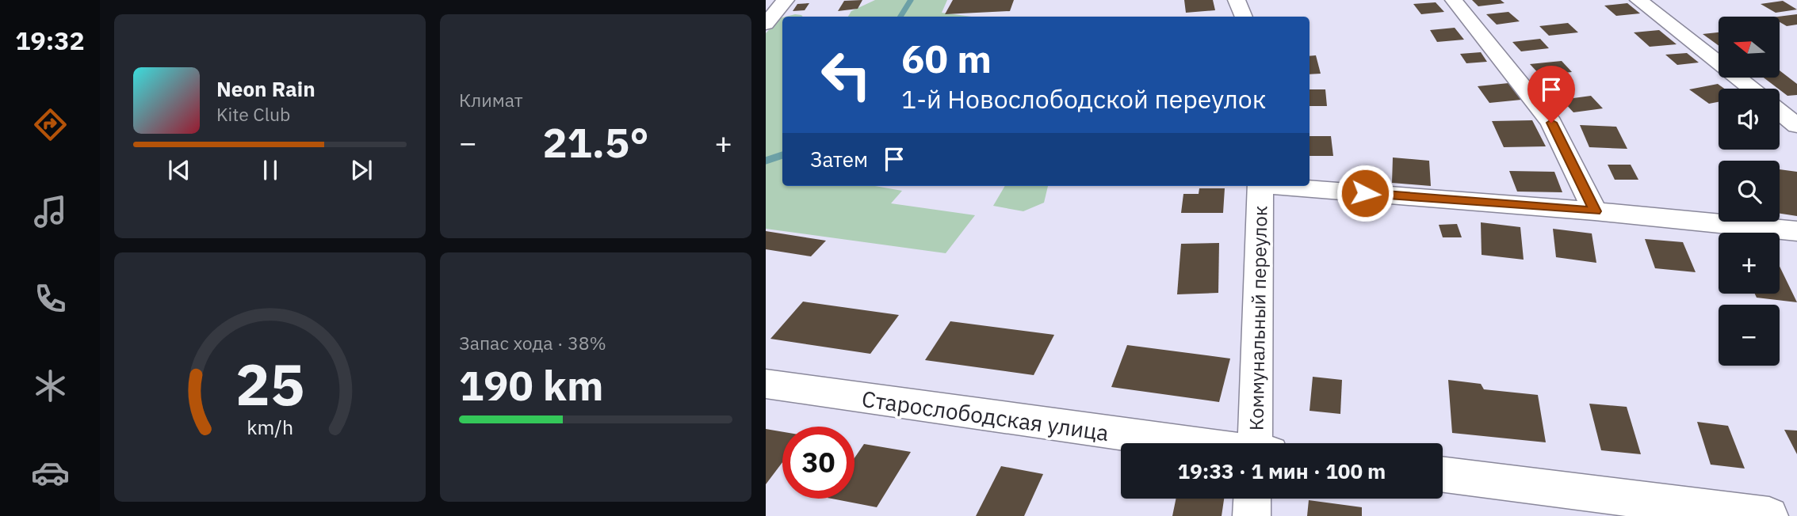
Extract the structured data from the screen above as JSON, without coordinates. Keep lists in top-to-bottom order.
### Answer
{
  "streets": {
    "street": ["Коммунальный переулок", "Старослободская улица"]
  },
  "north": "left",
  "page": {
    "tabs": "19:32",
    "tile": [
      "Климат",
      ["Запас хода · 38%", "190 km"]
    ],
    "map_buttons": ["+", "−"],
    "turn": ["60 m", "1-й Новослободской переулок"],
    "song": ["Neon Rain", "Kite Club"],
    "heat": ["−", "21.5°", "+"],
    "then": "Затем",
    "limit": "30",
    "trip": "19:33 · 1 мин · 100 m",
    "gauge": ["25", "km/h"]
  }
}
